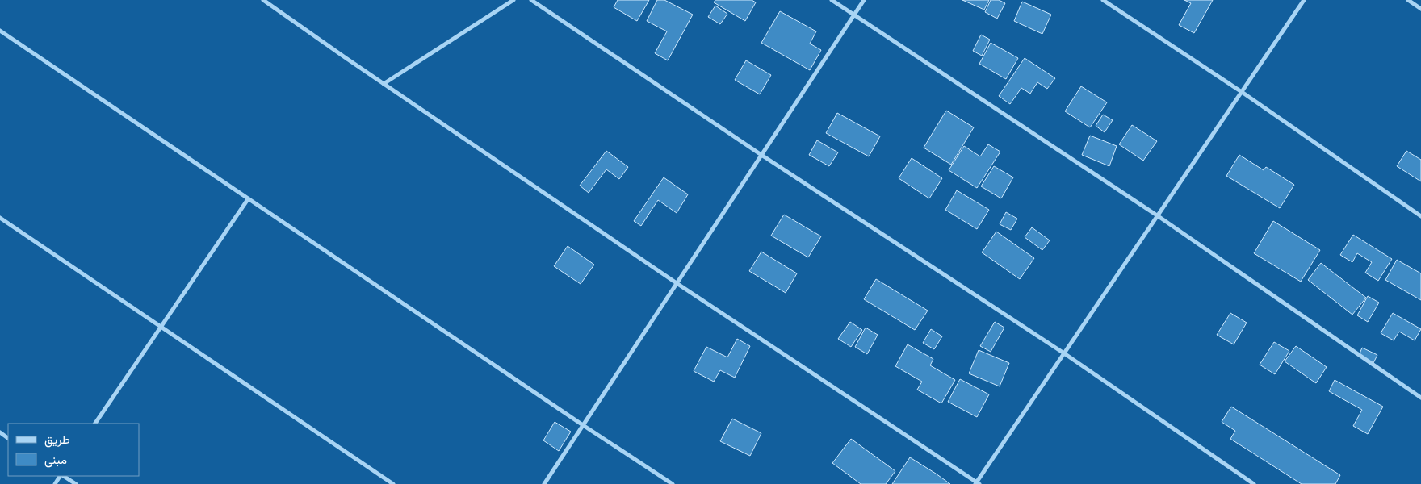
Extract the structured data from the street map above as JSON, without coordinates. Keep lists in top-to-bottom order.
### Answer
{
  "legend": ["طريق", "مبنى"]
}
